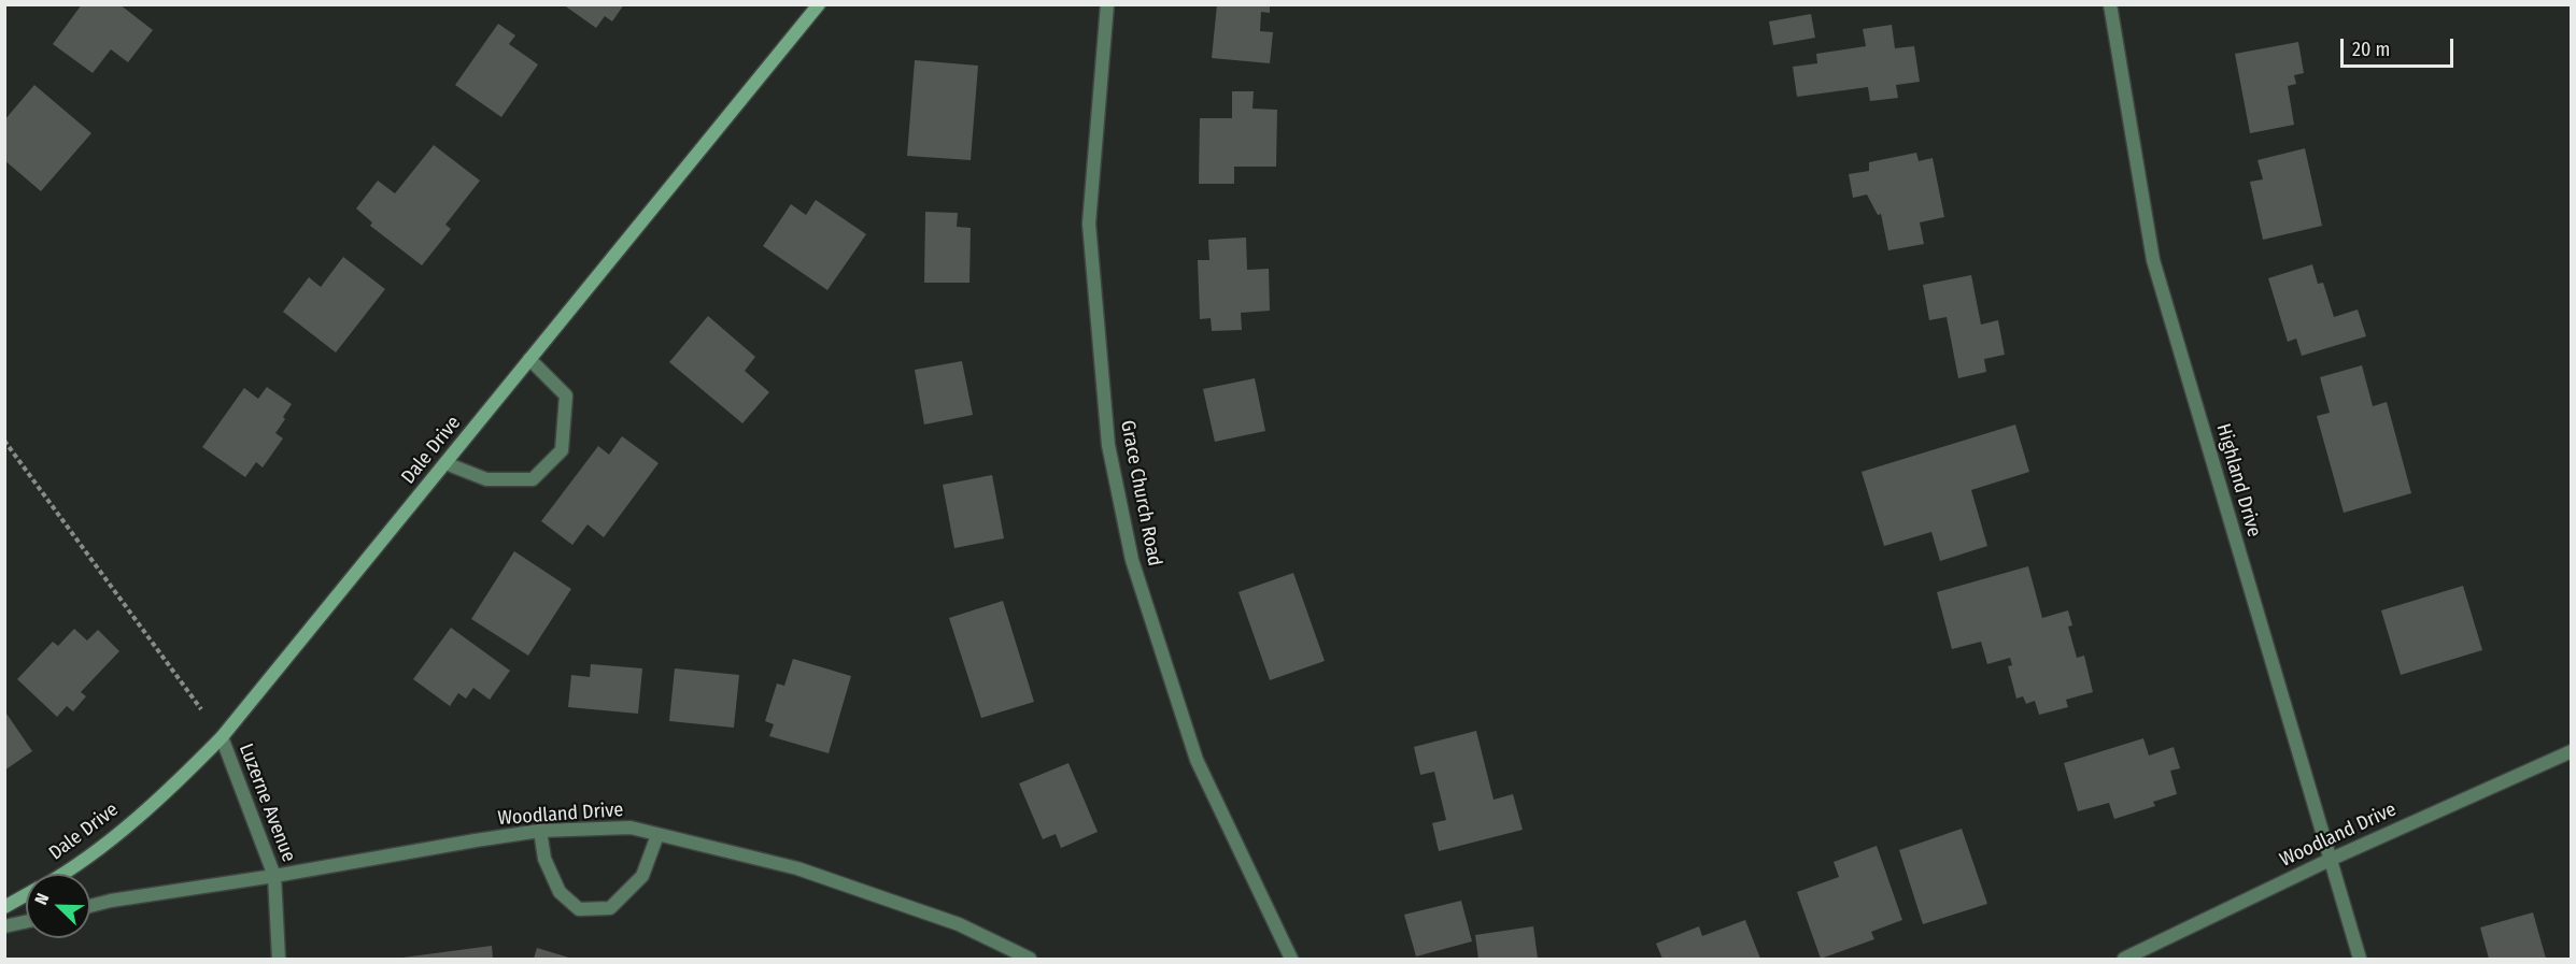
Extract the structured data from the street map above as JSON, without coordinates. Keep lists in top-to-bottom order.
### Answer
{
  "streets": {
    "street": [
      "Dale Drive",
      "Highland Drive",
      "Grace Church Road",
      "Luzerne Avenue",
      "Woodland Drive"
    ]
  },
  "crossings": [
    ["Dale Drive", "Luzerne Avenue"],
    ["Highland Drive", "Woodland Drive"],
    ["Luzerne Avenue", "Woodland Drive"]
  ],
  "scale_bar": "20 m",
  "north": "top left"
}
